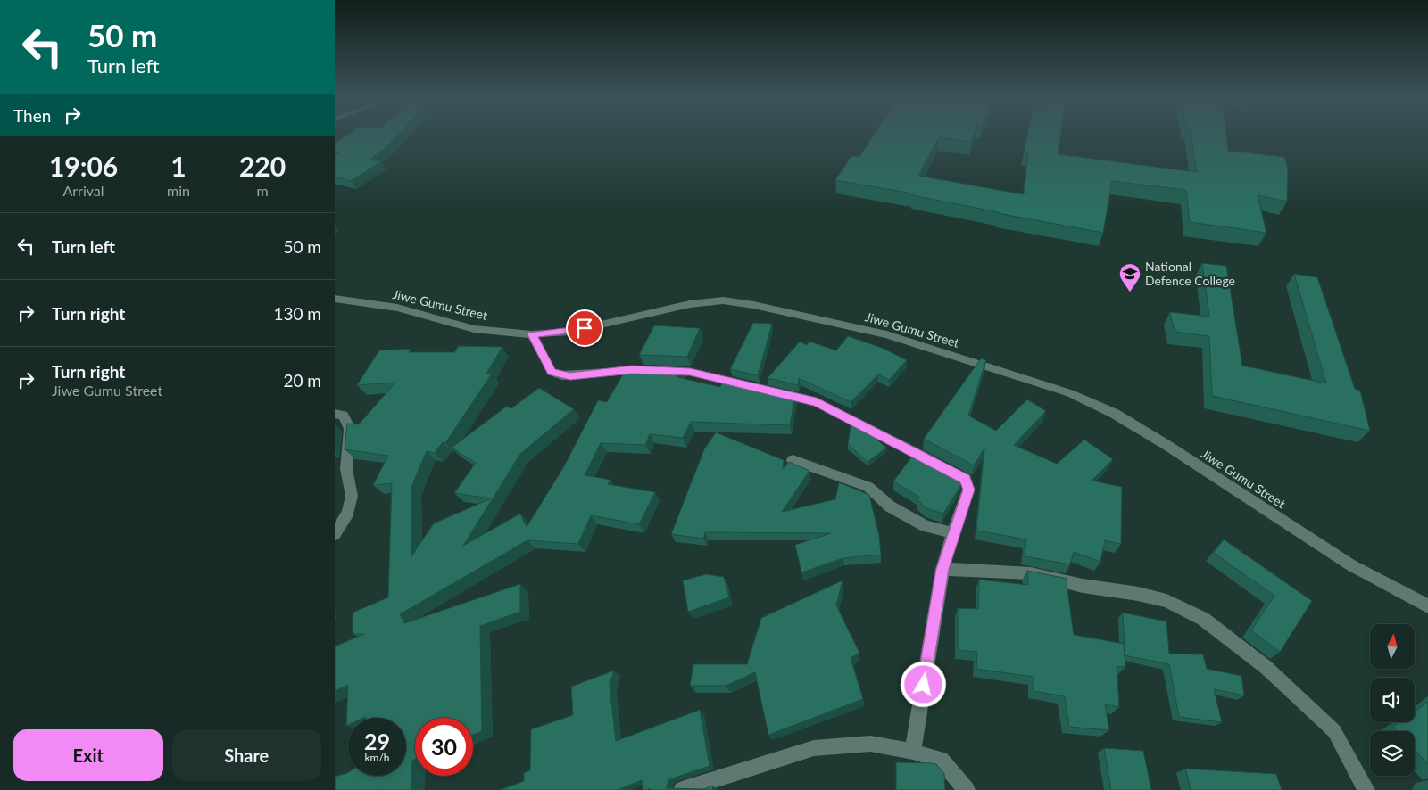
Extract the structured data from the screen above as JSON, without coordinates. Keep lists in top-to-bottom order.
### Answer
{
  "streets": {
    "street": ["Jiwe Gumu Street"]
  },
  "places": {
    "school or university": ["National Defence College"]
  },
  "north": "top",
  "page": {
    "turn": ["50 m", "Turn left"],
    "then": "Then",
    "eta": [
      "19:06",
      "Arrival",
      "1",
      "min",
      "220",
      "m"
    ],
    "list": [
      {
        "name": "Turn left",
        "value": "50 m"
      },
      {
        "name": "Turn right",
        "value": "130 m"
      },
      {
        "name": "Turn right",
        "note": "Jiwe Gumu Street",
        "value": "20 m"
      }
    ],
    "speed": "29 km/h",
    "limit": "30",
    "buttons": ["Exit", "Share"]
  }
}
